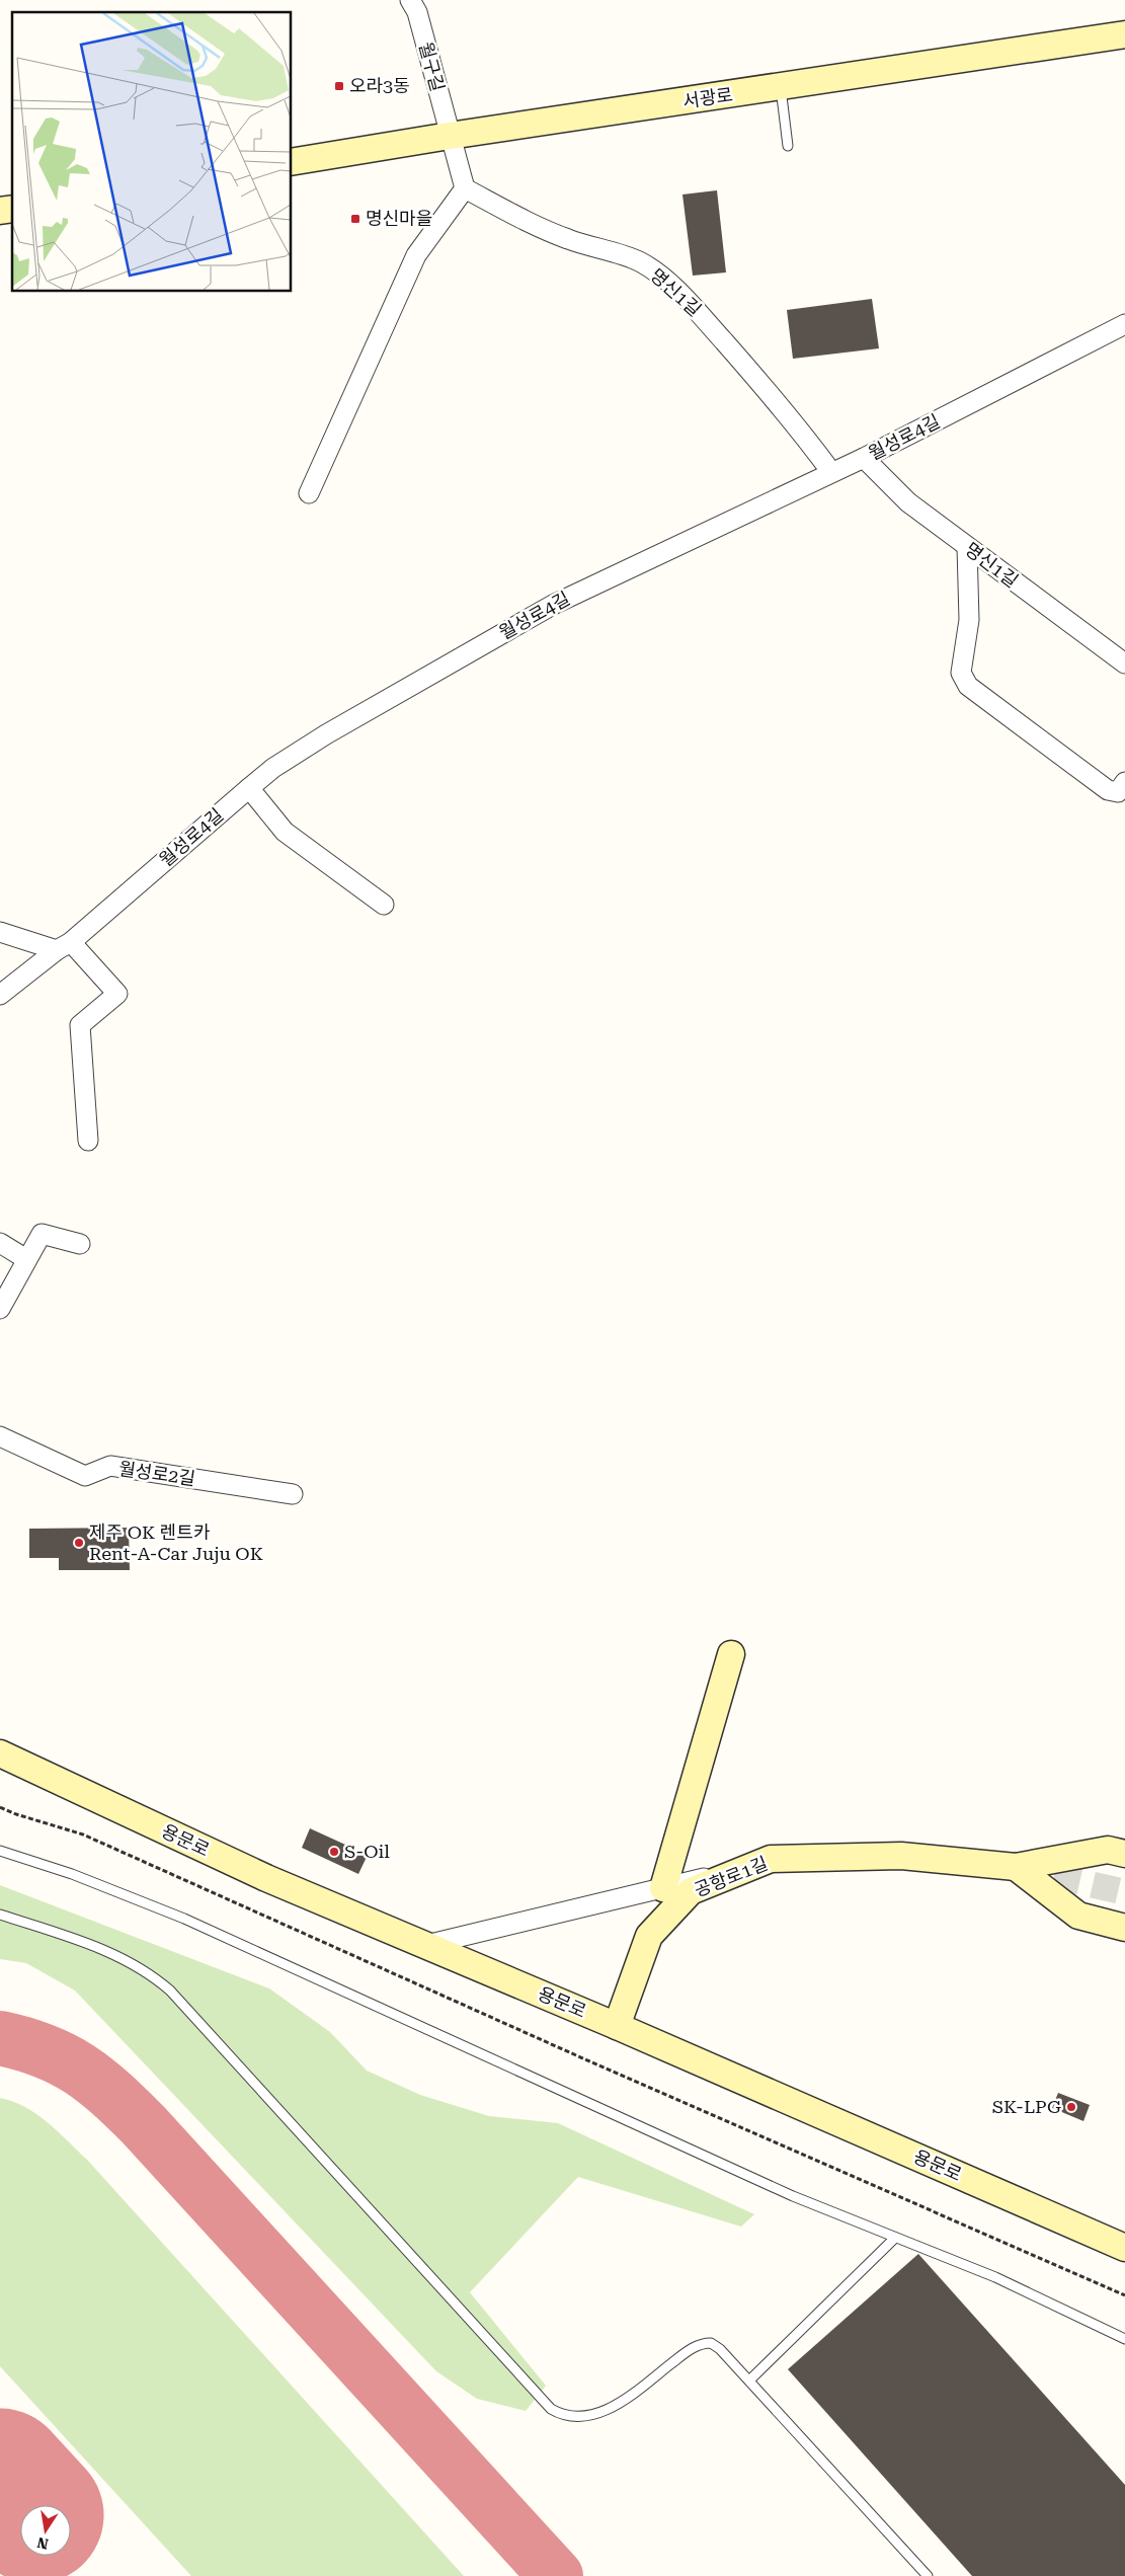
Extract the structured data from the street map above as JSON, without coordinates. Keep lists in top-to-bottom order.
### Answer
{
  "streets": {
    "street": [
      "월구길",
      "서광로",
      "명신1길",
      "월성로4길",
      "월성로2길",
      "용문로",
      "공항로1길"
    ]
  },
  "crossings": [
    ["월구길", "서광로"],
    ["월구길", "명신1길"],
    ["명신1길", "월성로4길"],
    ["용문로", "공항로1길"]
  ],
  "places": {
    "transit": ["오라3동", "명신마을"],
    "other": ["제주 OK 렌트카 Rent-A-Car Juju OK", "S-Oil", "SK-LPG"]
  },
  "north": "bottom"
}
